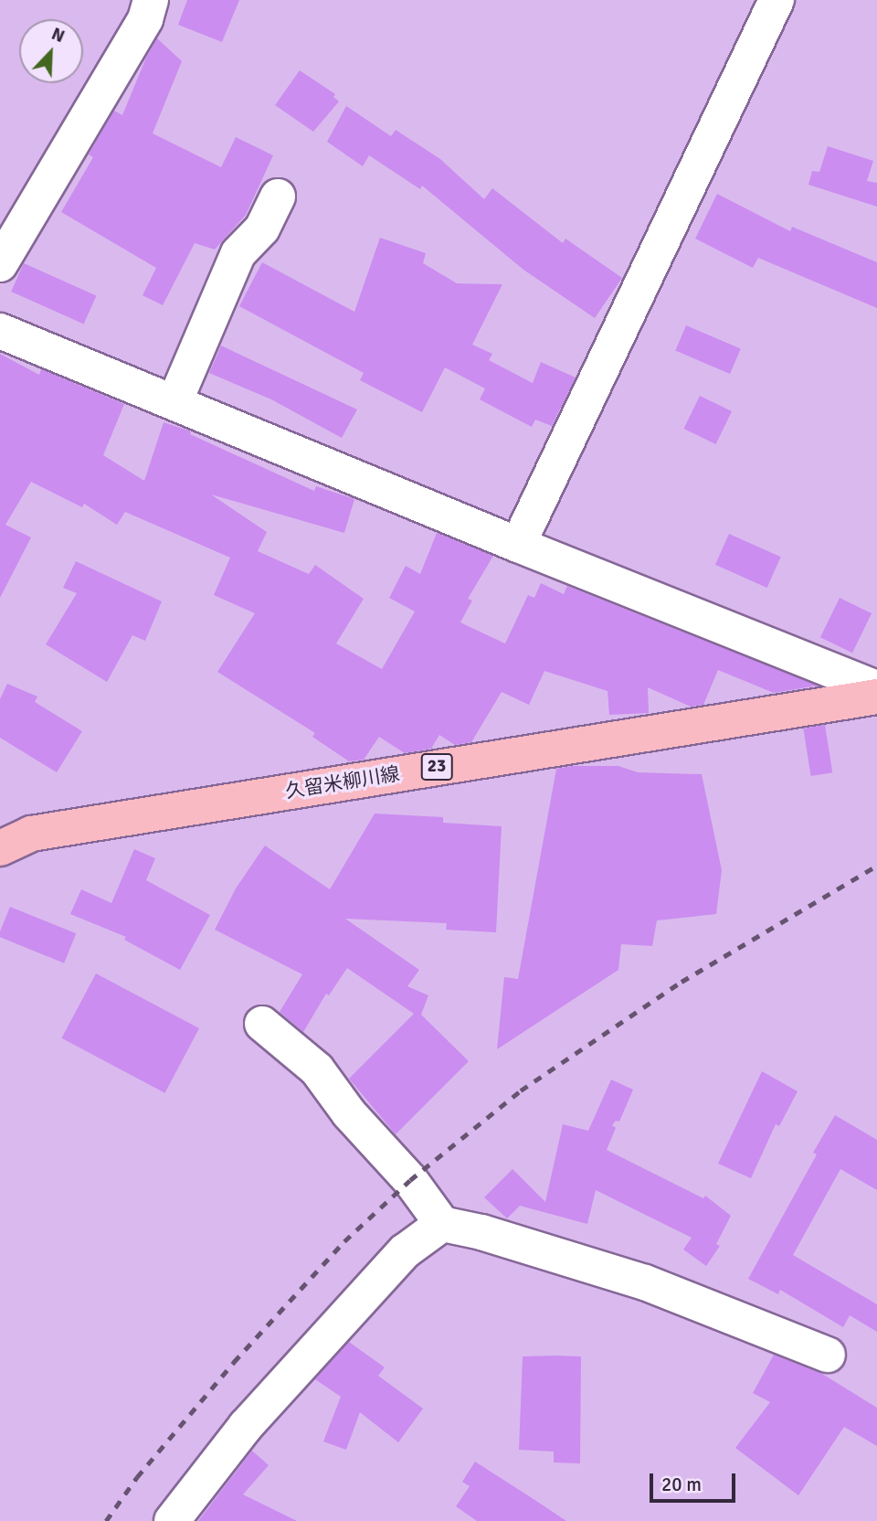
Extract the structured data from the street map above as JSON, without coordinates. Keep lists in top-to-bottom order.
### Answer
{
  "streets": {
    "main road": ["23", "久留米柳川線"]
  },
  "scale_bar": "20 m",
  "north": "top right"
}
